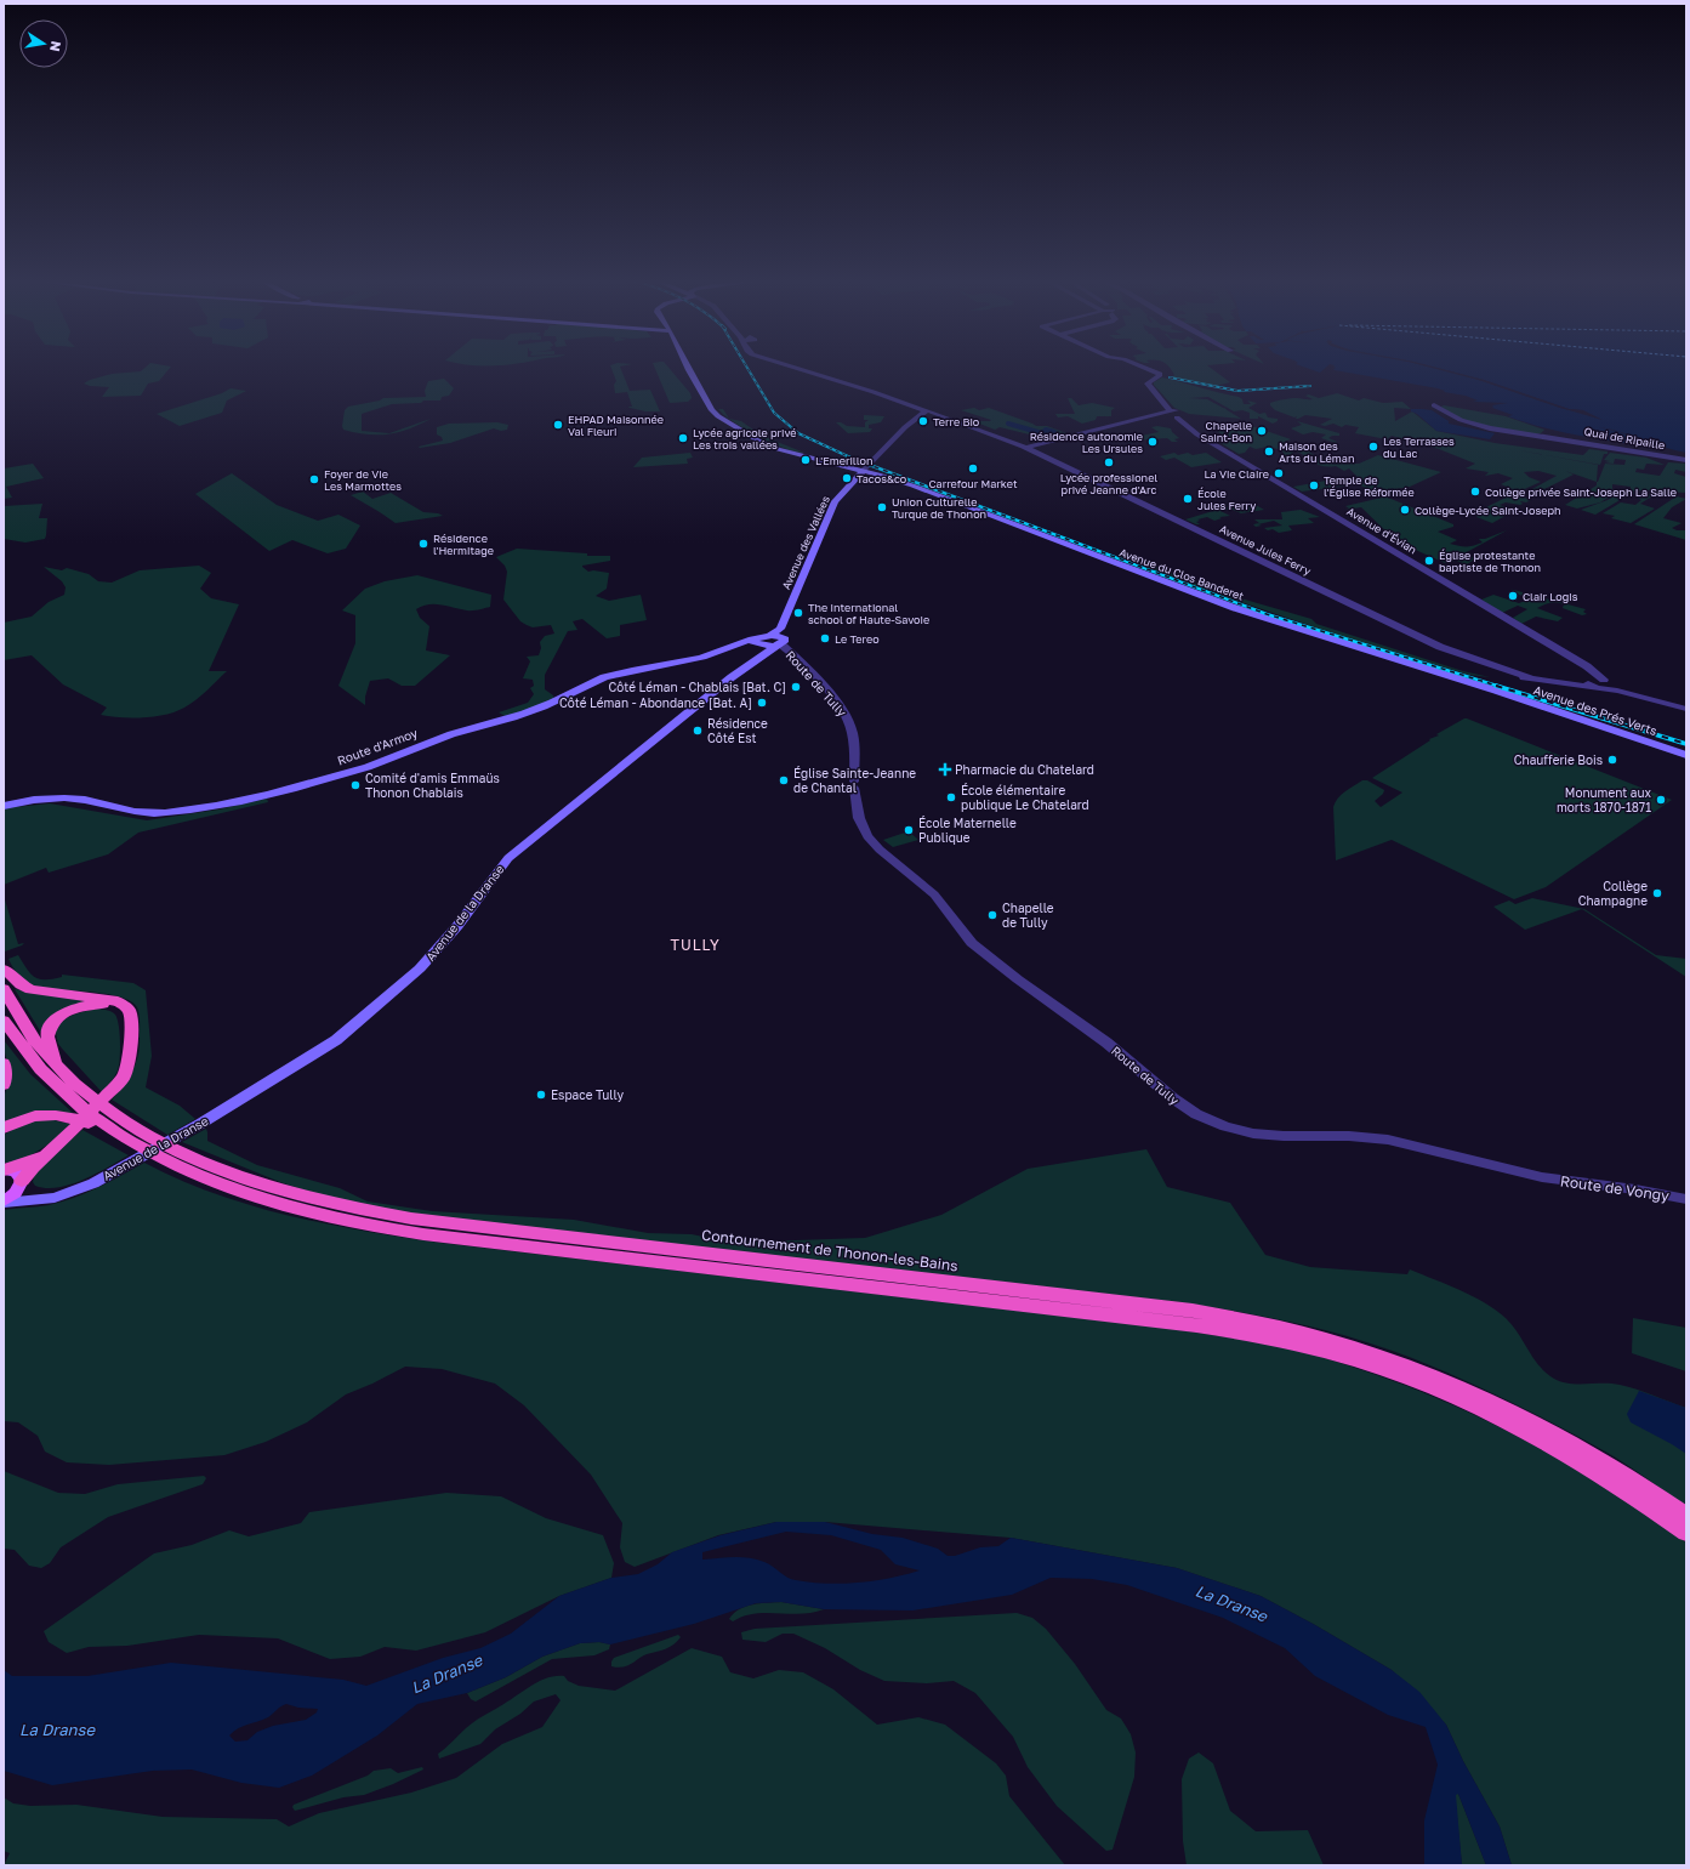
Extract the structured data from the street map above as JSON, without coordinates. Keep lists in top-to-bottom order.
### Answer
{
  "streets": {
    "highway": ["Contournement de Thonon-les-Bains"],
    "main road": [
      "Avenue des Vallées",
      "Avenue du Clos Banderet",
      "Avenue des Prés Verts",
      "Route d'Armoy",
      "Avenue de la Dranse"
    ],
    "street": [
      "Quai de Ripaille",
      "Avenue d'Évian",
      "Avenue Jules Ferry",
      "Route de Tully",
      "Route de Vongy"
    ]
  },
  "crossings": [
    ["Avenue d'Évian", "Avenue Jules Ferry"],
    ["Avenue des Vallées", "Avenue du Clos Banderet"],
    ["Avenue des Vallées", "Route de Tully"],
    ["Avenue des Vallées", "Route d'Armoy"],
    ["Avenue des Vallées", "Avenue de la Dranse"],
    ["Avenue du Clos Banderet", "Avenue des Prés Verts"],
    ["Route de Tully", "Route d'Armoy"],
    ["Route de Tully", "Avenue de la Dranse"],
    ["Route de Tully", "Route de Vongy"],
    ["Route d'Armoy", "Avenue de la Dranse"]
  ],
  "districts": ["TULLY"],
  "water": ["La Dranse"],
  "places": {
    "other": [
      "Terre Bio",
      "EHPAD Maisonnée Val Fleuri",
      "Chapelle Saint-Bon",
      "Lycée agricole privé Les trois vallées",
      "Résidence autonomie Les Ursules",
      "Les Terrasses du Lac",
      "Maison des Arts du Léman",
      "L'Emerillon",
      "Lycée professionel privé Jeanne d'Arc",
      "Carrefour Market",
      "La Vie Claire",
      "Tacos&co",
      "Foyer de Vie Les Marmottes",
      "Temple de l'Église Réformée",
      "Collège privée Saint-Joseph La Salle",
      "École Jules Ferry",
      "Union Culturelle Turque de Thonon",
      "Collège-Lycée Saint-Joseph",
      "Résidence l'Hermitage",
      "Église protestante baptiste de Thonon",
      "Clair Logis",
      "The international school of Haute-Savoie",
      "Le Tereo",
      "Côté Léman - Chablais [Bat. C]",
      "Côté Léman - Abondance [Bat. A]",
      "Résidence Côté Est",
      "Chaufferie Bois",
      "Église Sainte-Jeanne de Chantal",
      "Comité d'amis Emmaüs Thonon Chablais",
      "École élémentaire publique Le Chatelard",
      "Monument aux morts 1870-1871",
      "École Maternelle Publique",
      "Collège Champagne",
      "Chapelle de Tully",
      "Espace Tully"
    ],
    "health": ["Pharmacie du Chatelard"]
  },
  "north": "right"
}
